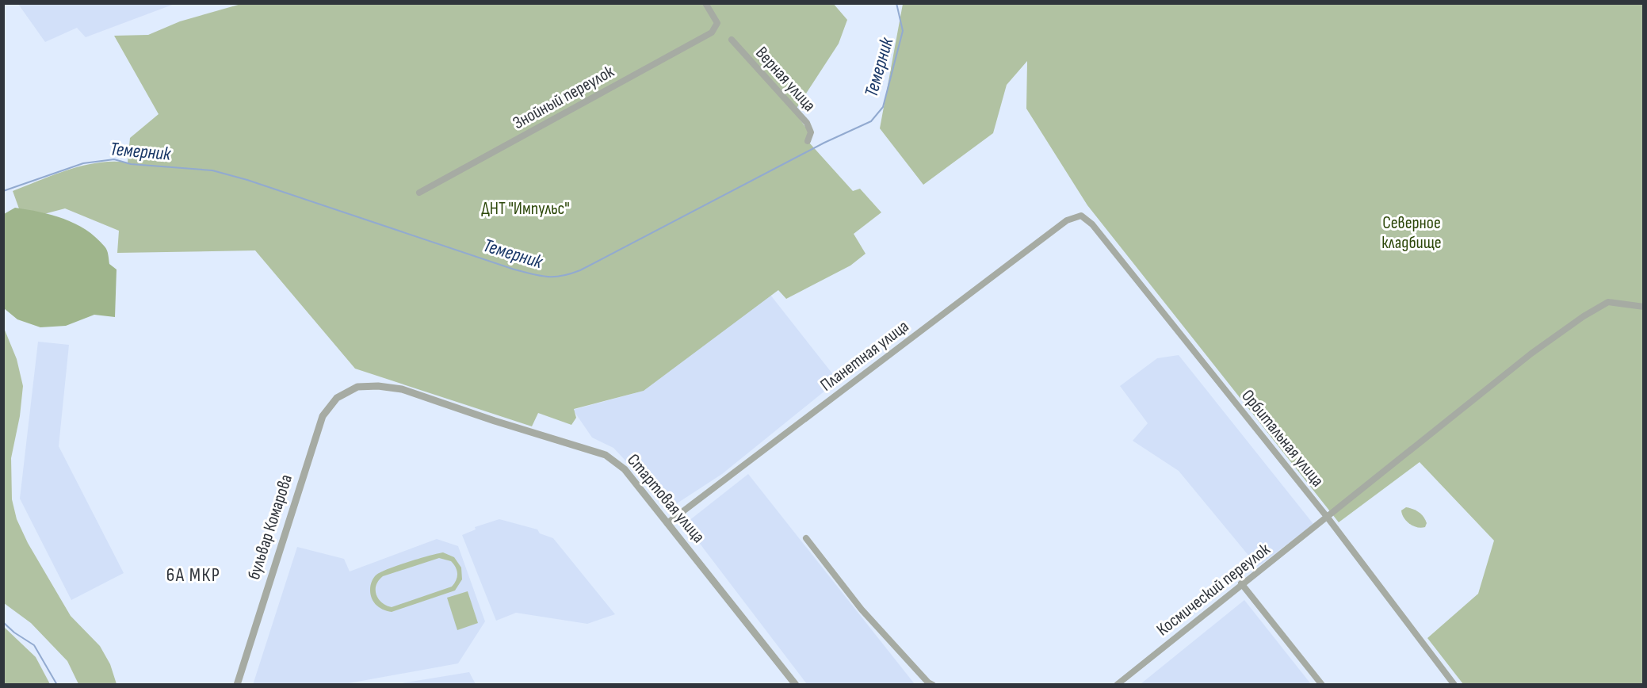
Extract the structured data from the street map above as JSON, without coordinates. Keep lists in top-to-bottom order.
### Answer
{
  "streets": {
    "street": [
      "Верная улица",
      "Знойный переулок",
      "Планетная улица",
      "Орбитальная улица",
      "Стартовая улица",
      "бульвар Комарова",
      "Космический переулок"
    ]
  },
  "crossings": [
    ["Планетная улица", "Орбитальная улица"],
    ["Планетная улица", "Стартовая улица"],
    ["Орбитальная улица", "Космический переулок"],
    ["Стартовая улица", "бульвар Комарова"]
  ],
  "districts": ["6А МКР"],
  "water": ["Темерник"],
  "parks": ["ДНТ \"Импульс\"", "Северное кладбище"]
}
